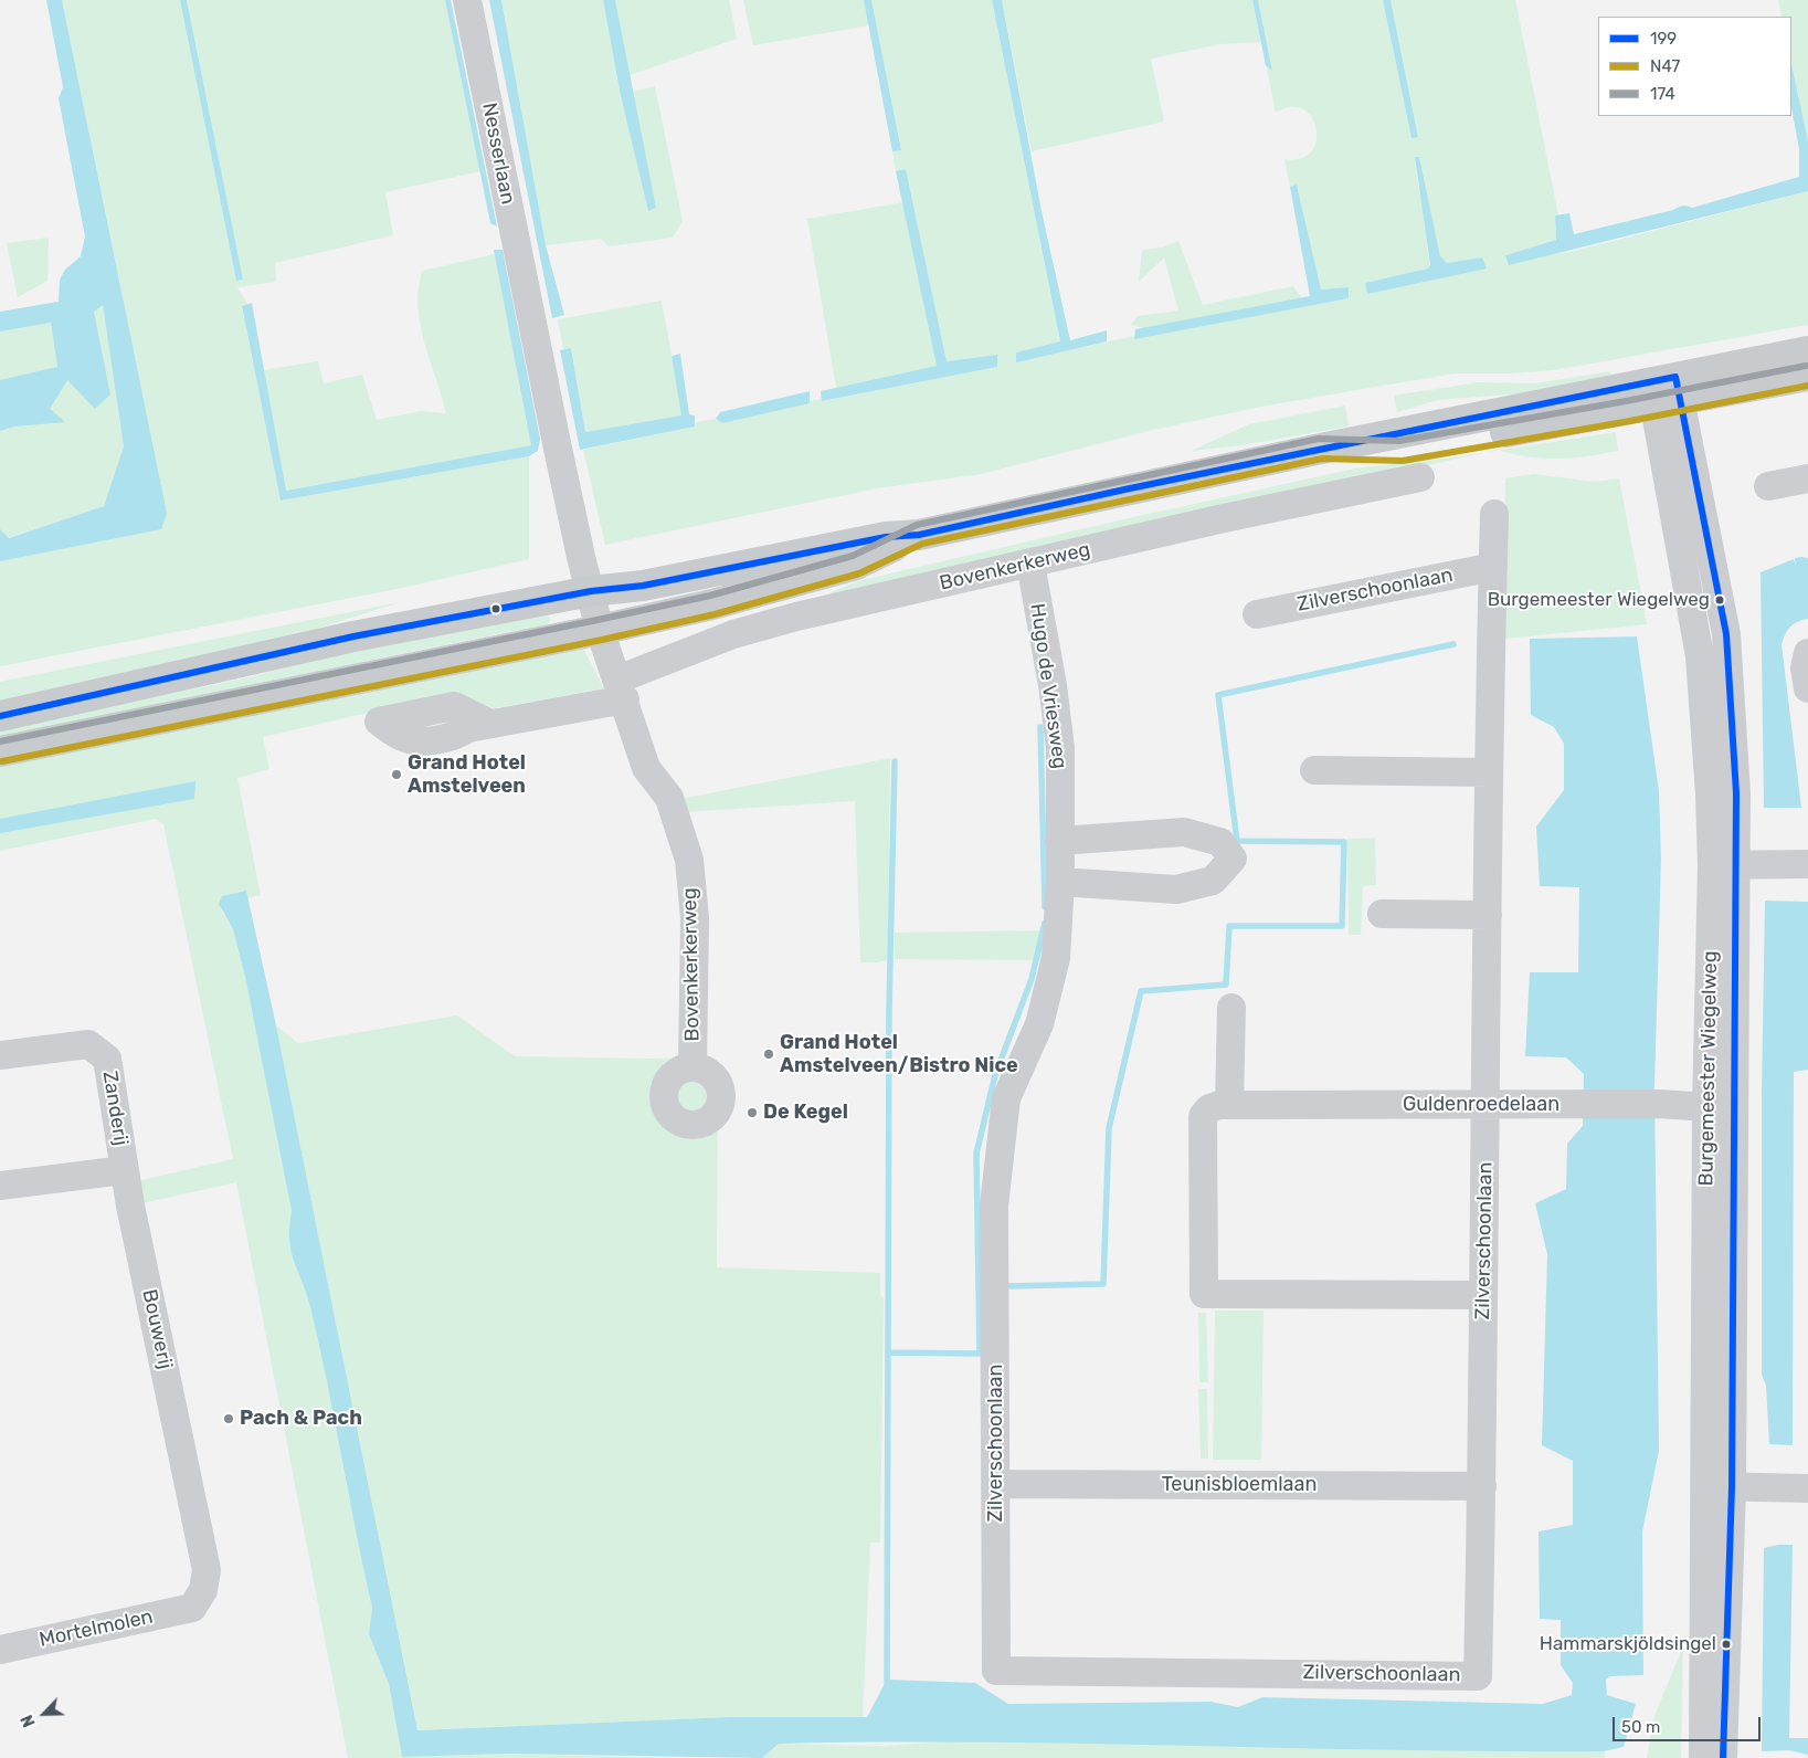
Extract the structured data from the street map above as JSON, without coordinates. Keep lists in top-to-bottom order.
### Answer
{
  "streets": {
    "street": [
      "Nesserlaan",
      "Bovenkerkerweg",
      "Zilverschoonlaan",
      "Hugo de Vriesweg",
      "Burgemeester Wiegelweg",
      "Guldenroedelaan",
      "Zanderij",
      "Bouwerij",
      "Teunisbloemlaan",
      "Mortelmolen"
    ]
  },
  "crossings": [
    ["Nesserlaan", "Bovenkerkerweg"],
    ["Bovenkerkerweg", "Hugo de Vriesweg"],
    ["Zilverschoonlaan", "Hugo de Vriesweg"],
    ["Zilverschoonlaan", "Guldenroedelaan"],
    ["Zilverschoonlaan", "Teunisbloemlaan"],
    ["Burgemeester Wiegelweg", "Guldenroedelaan"],
    ["Zanderij", "Bouwerij"],
    ["Bouwerij", "Mortelmolen"]
  ],
  "places": [
    "Burgemeester Wiegelweg",
    "Grand Hotel Amstelveen",
    "Grand Hotel Amstelveen/Bistro Nice",
    "De Kegel",
    "Pach & Pach",
    "Hammarskjöldsingel"
  ],
  "lines": ["transit line 174", "transit line 199", "transit line N47"],
  "legend": ["199", "N47", "174"],
  "scale_bar": "50 m",
  "north": "bottom left"
}
